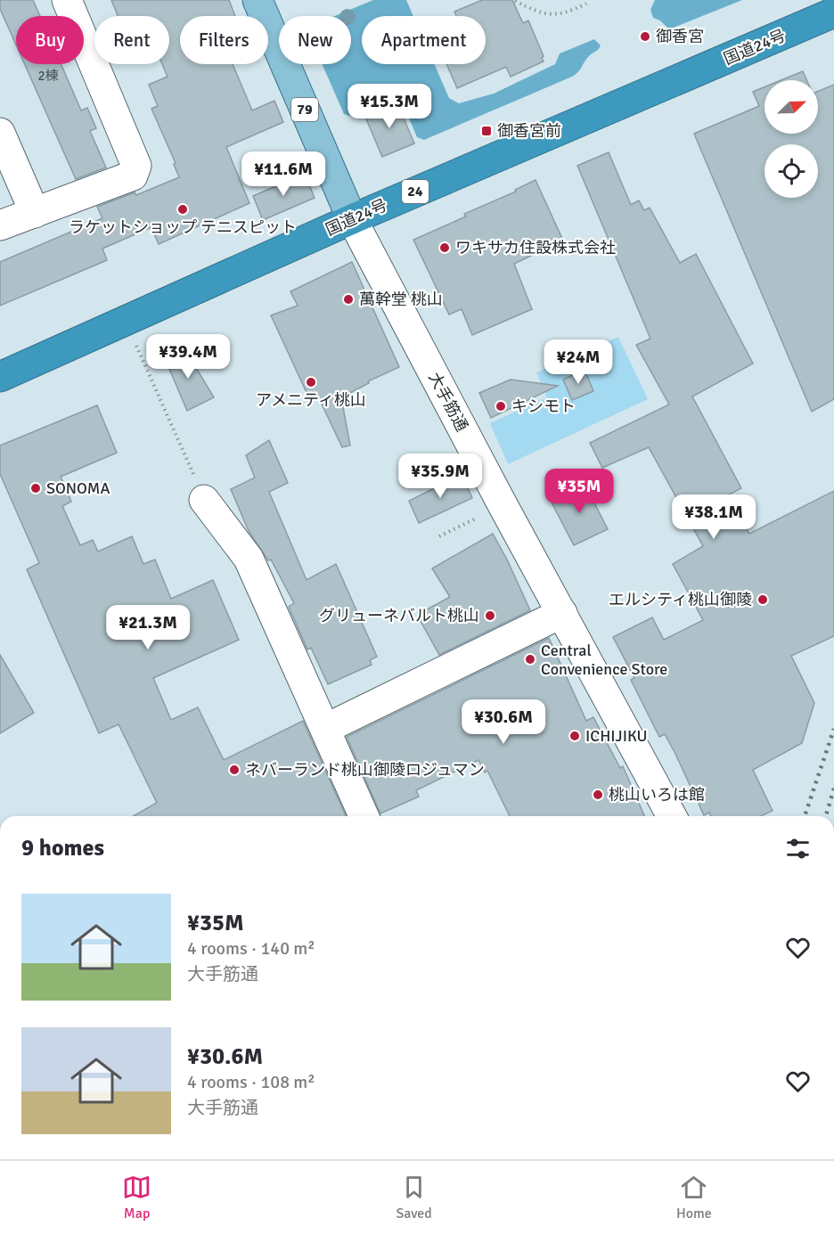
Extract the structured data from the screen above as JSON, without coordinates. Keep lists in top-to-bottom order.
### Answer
{
  "streets": {
    "highway": ["国道24号", "24"],
    "main road": ["79", "大手筋通"]
  },
  "crossings": [
    ["国道24号", "大手筋通"]
  ],
  "places": {
    "other": [
      "御香宮",
      "ラケットショップ テニスピット",
      "ワキサカ住設株式会社",
      "萬幹堂 桃山",
      "アメニティ桃山",
      "キシモト",
      "SONOMA",
      "エルシティ桃山御陵",
      "グリューネバルト桃山",
      "Central Convenience Store",
      "ICHIJIKU",
      "ネバーランド桃山御陵ロジュマン",
      "桃山いろは館"
    ],
    "transit": ["御香宮前"]
  },
  "house_numbers": ["2棟"],
  "north": "top right",
  "page": {
    "chip": [
      "Buy",
      "Rent",
      "Filters",
      "New",
      "Apartment"
    ],
    "price": [
      "¥15.3M",
      "¥11.6M",
      "¥39.4M",
      "¥24M",
      "¥35.9M",
      "¥35M",
      "¥38.1M",
      "¥21.3M",
      "¥30.6M"
    ],
    "heading": "9 homes",
    "list": [
      {
        "name": "¥35M",
        "note": "4 rooms · 140 m² · 大手筋通"
      },
      {
        "name": "¥30.6M",
        "note": "4 rooms · 108 m² · 大手筋通"
      }
    ],
    "tabs": ["Map", "Saved", "Home"]
  }
}
